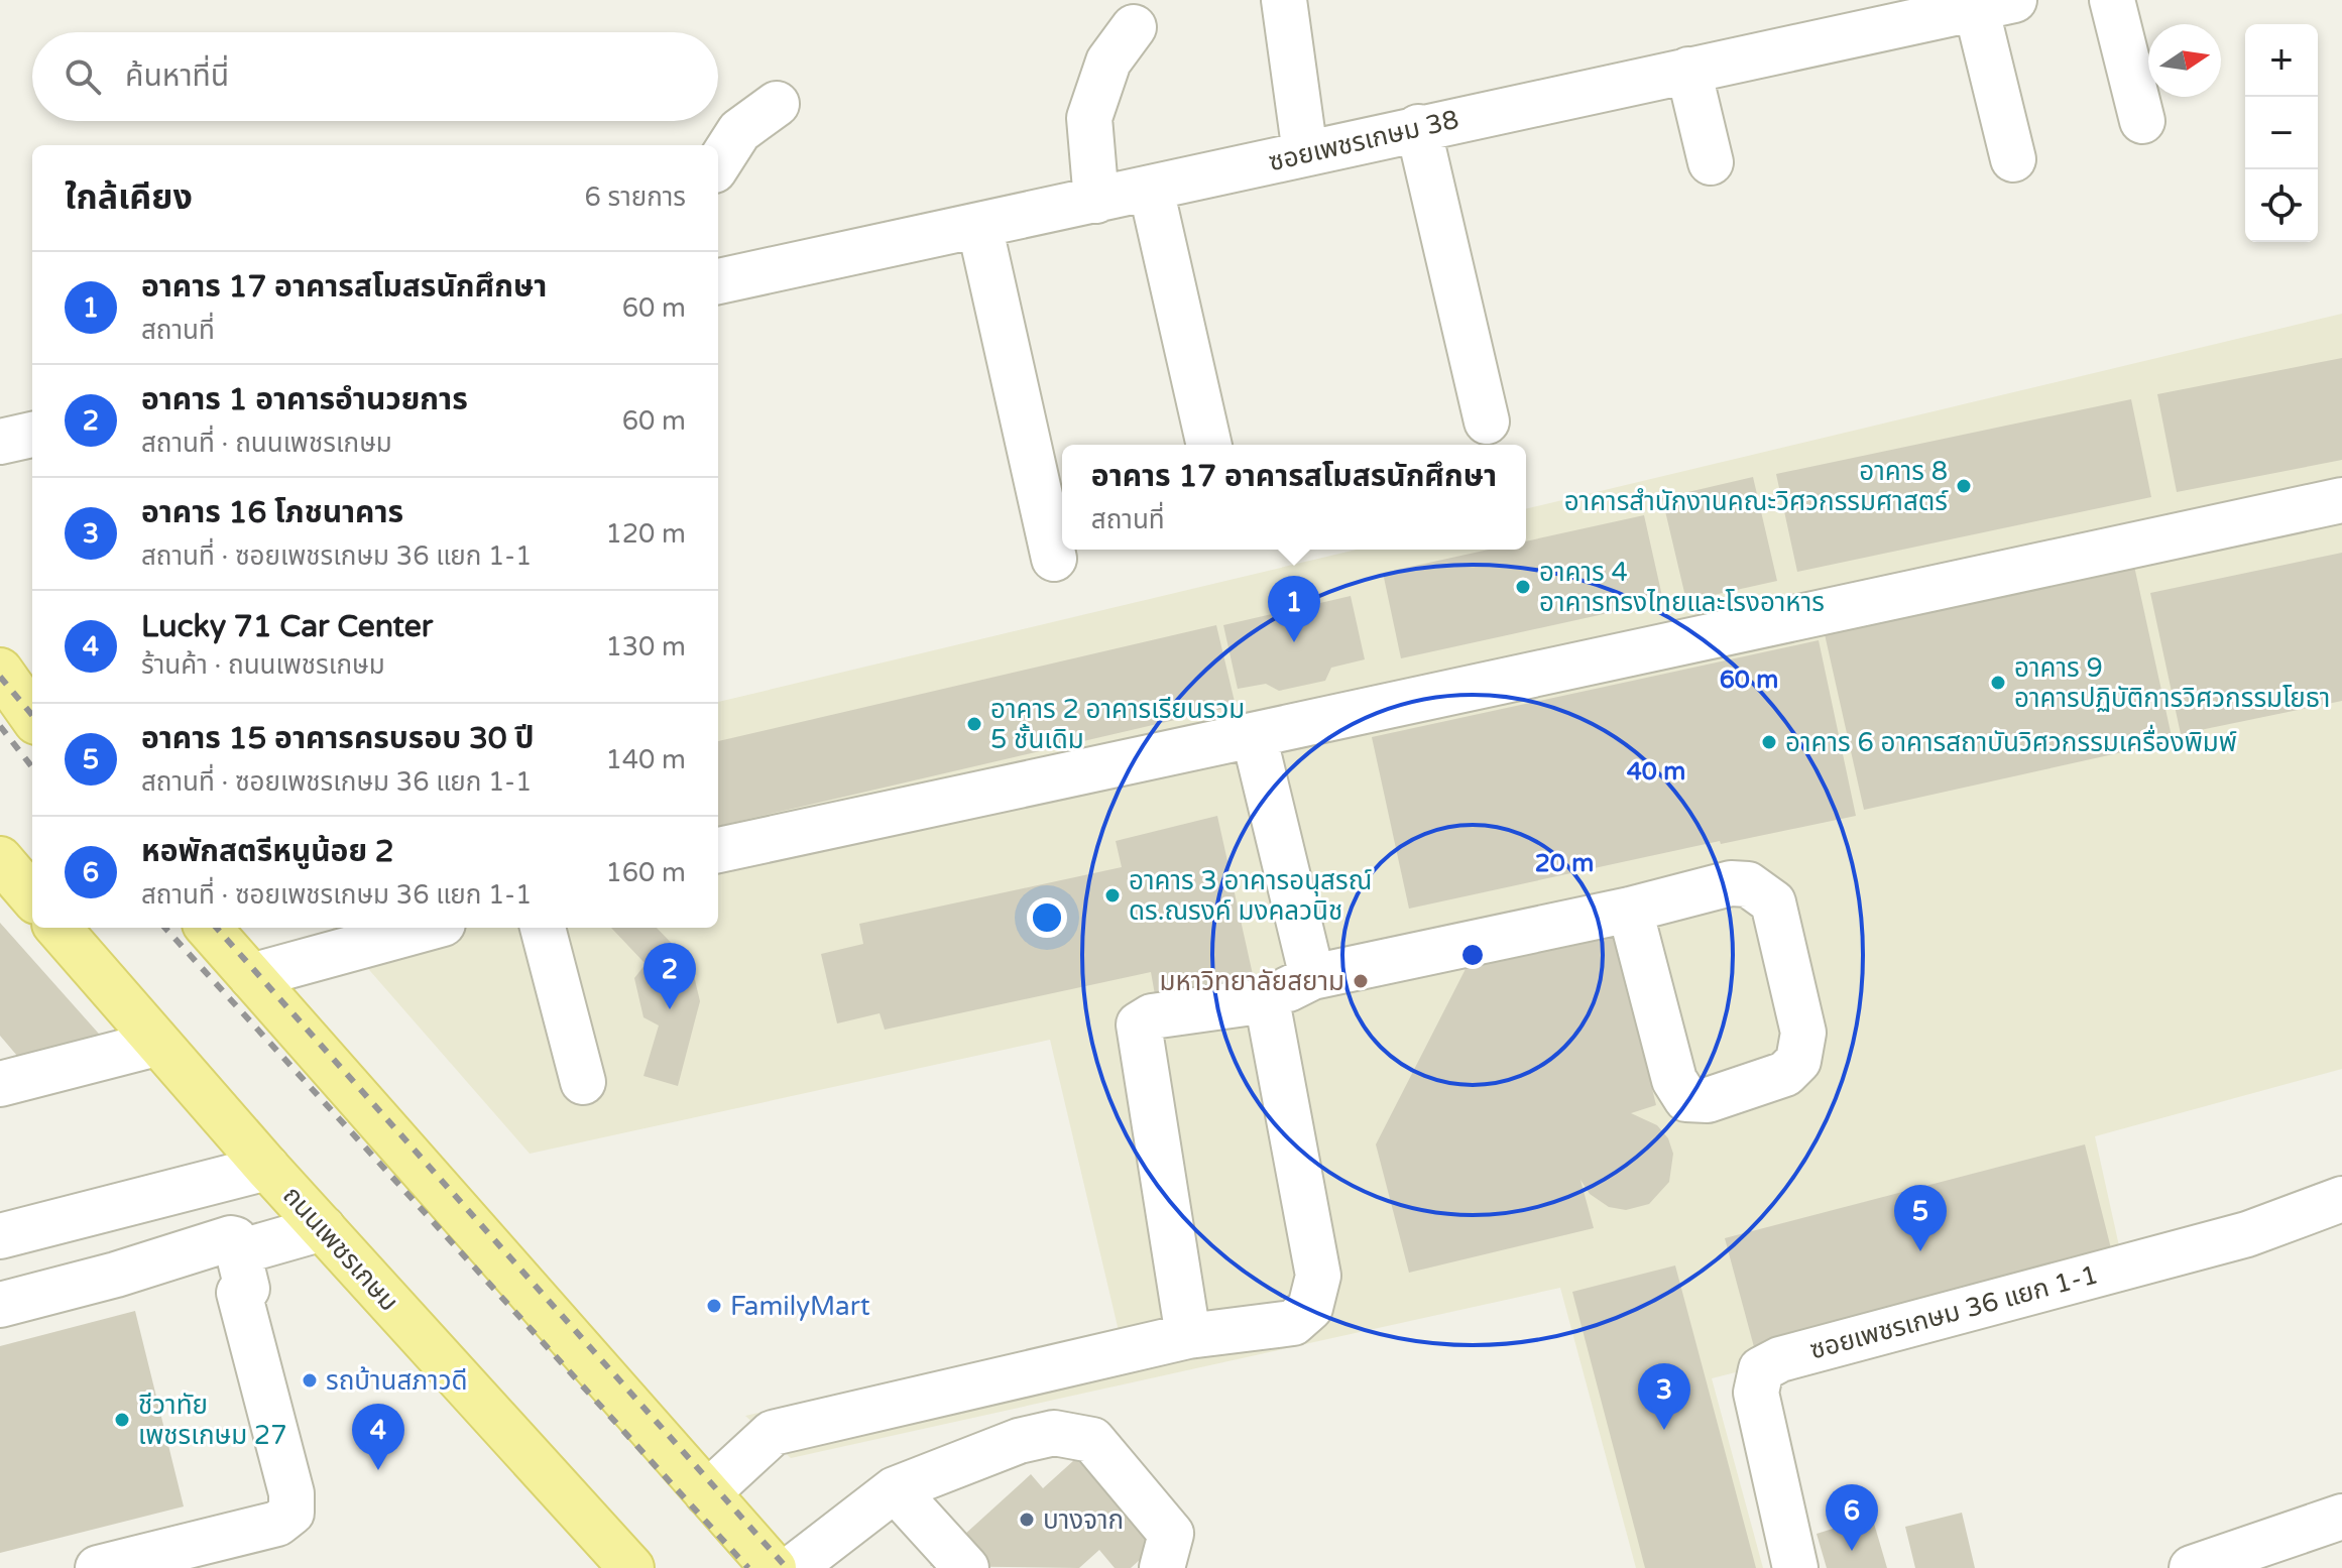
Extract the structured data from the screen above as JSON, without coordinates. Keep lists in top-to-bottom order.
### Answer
{
  "streets": {
    "main road": ["ถนนเพชรเกษม"],
    "street": ["ซอยเพชรเกษม 38", "ซอยเพชรเกษม 36 แยก 1-1"]
  },
  "places": [
    "อาคาร 8 อาคารสำนักงานคณะวิศวกรรมศาสตร์",
    "อาคาร 4 อาคารทรงไทยและโรงอาหาร",
    "อาคาร 9 อาคารปฏิบัติการวิศวกรรมโยธา",
    "อาคาร 2 อาคารเรียนรวม 5 ชั้นเดิม",
    "อาคาร 6 อาคารสถาบันวิศวกรรมเครื่องพิมพ์",
    "อาคาร 3 อาคารอนุสรณ์ ดร.ณรงค์ มงคลวนิช",
    "มหาวิทยาลัยสยาม",
    "FamilyMart",
    "รถบ้านสภาวดี",
    "ชีวาทัย เพชรเกษม 27",
    "บางจาก"
  ],
  "north": "right",
  "page": {
    "map_buttons": ["+", "−"],
    "search": "ค้นหาที่นี่",
    "heading": ["ใกล้เคียง", "6 รายการ"],
    "list": [
      {
        "mark": "1",
        "name": "อาคาร 17 อาคารสโมสรนักศึกษา",
        "note": "สถานที่",
        "value": "60 m"
      },
      {
        "mark": "2",
        "name": "อาคาร 1 อาคารอำนวยการ",
        "note": "สถานที่ · ถนนเพชรเกษม",
        "value": "60 m"
      },
      {
        "mark": "3",
        "name": "อาคาร 16 โภชนาคาร",
        "note": "สถานที่ · ซอยเพชรเกษม 36 แยก 1-1",
        "value": "120 m"
      },
      {
        "mark": "4",
        "name": "Lucky 71 Car Center",
        "note": "ร้านค้า · ถนนเพชรเกษม",
        "value": "130 m"
      },
      {
        "mark": "5",
        "name": "อาคาร 15 อาคารครบรอบ 30 ปี",
        "note": "สถานที่ · ซอยเพชรเกษม 36 แยก 1-1",
        "value": "140 m"
      },
      {
        "mark": "6",
        "name": "หอพักสตรีหนูน้อย 2",
        "note": "สถานที่ · ซอยเพชรเกษม 36 แยก 1-1",
        "value": "160 m"
      }
    ],
    "popup": ["อาคาร 17 อาคารสโมสรนักศึกษา", "สถานที่"],
    "pins": [
      "1",
      "2",
      "5",
      "3",
      "4",
      "6"
    ]
  },
  "rings": ["60 m", "40 m", "20 m"]
}
